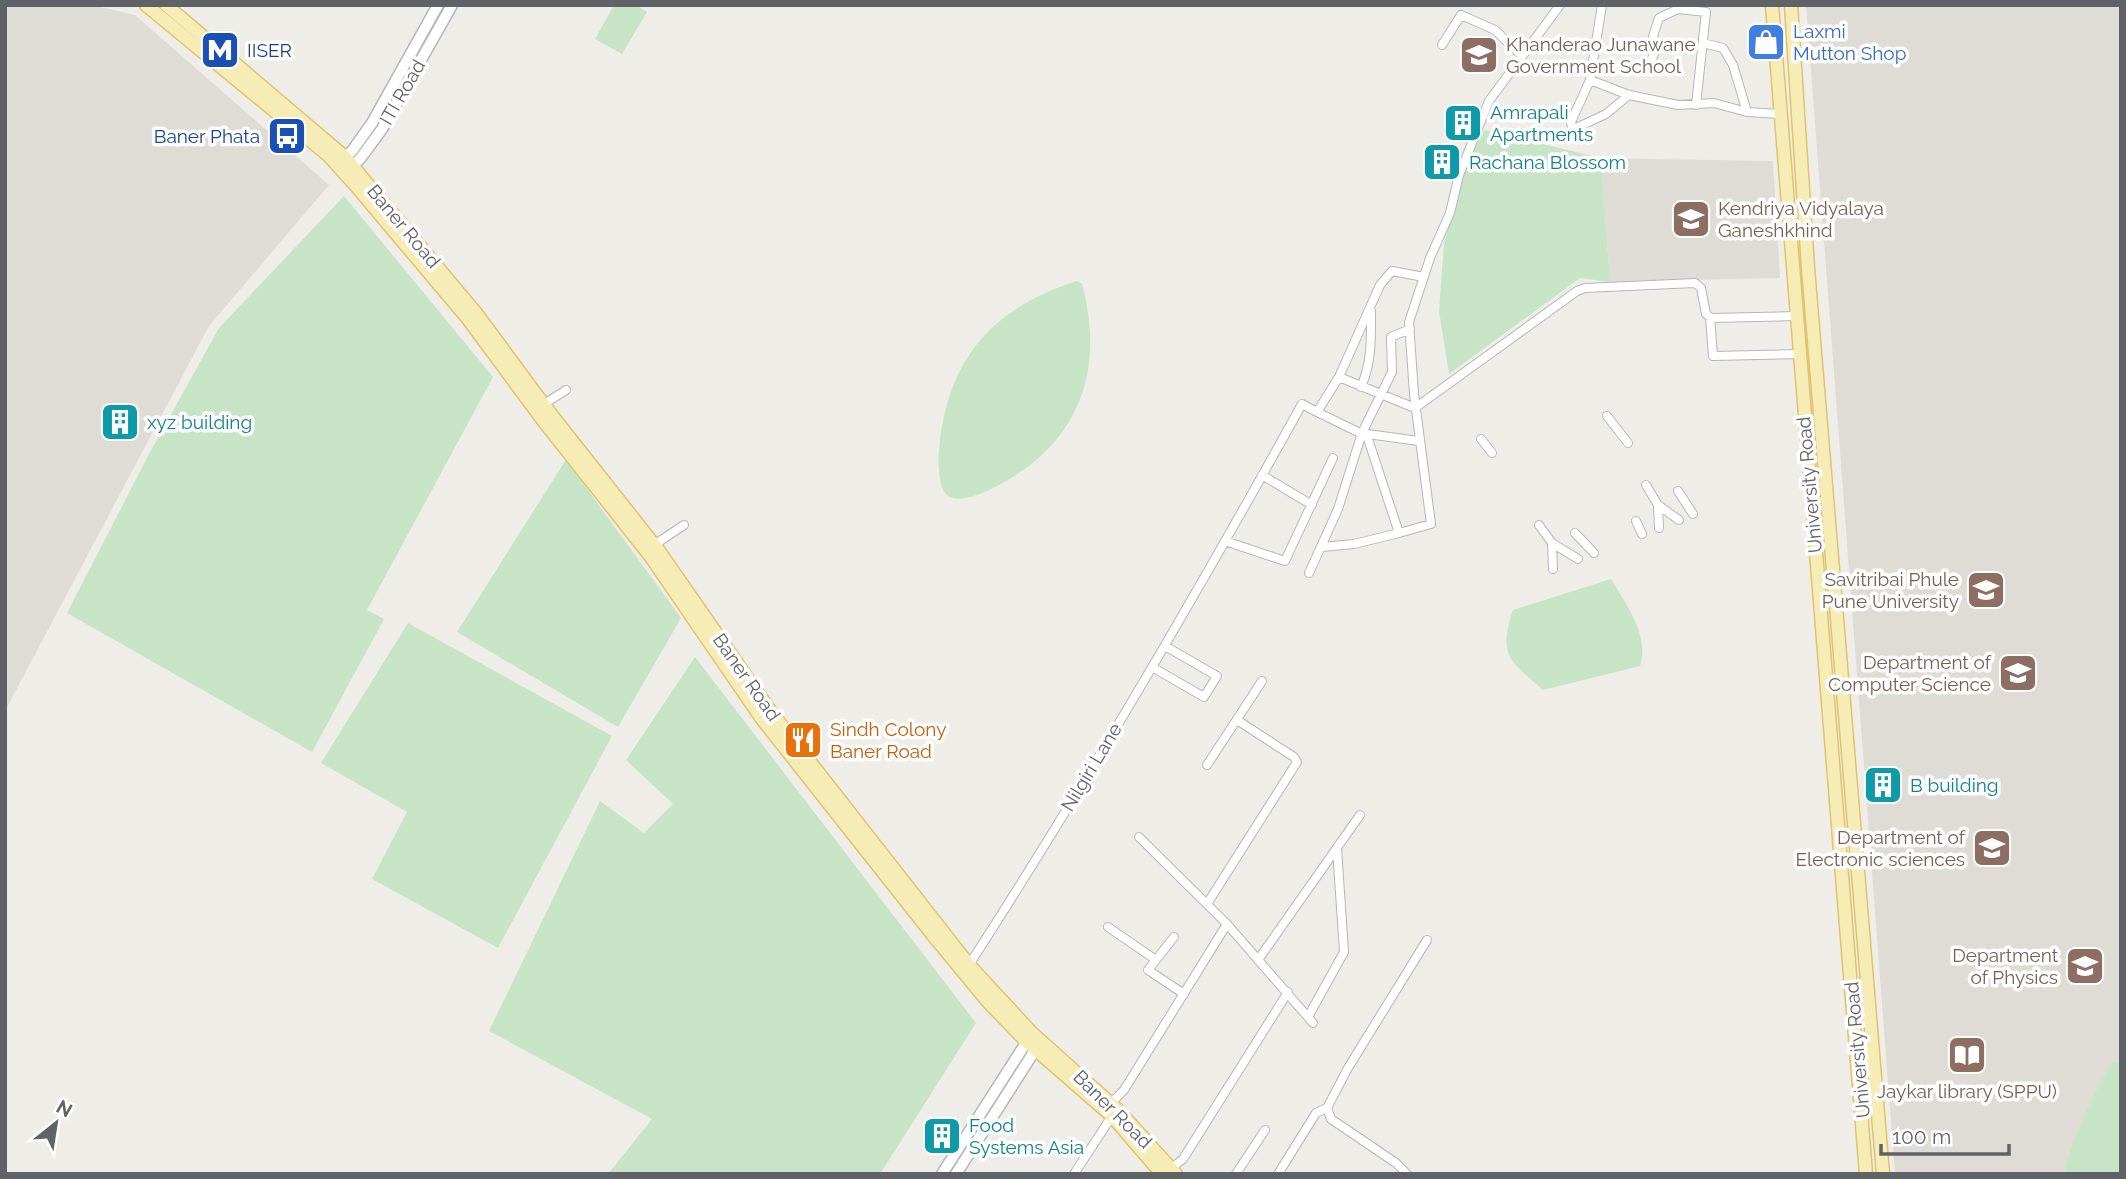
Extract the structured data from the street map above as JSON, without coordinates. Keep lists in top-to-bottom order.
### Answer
{
  "streets": {
    "main road": ["ITI Road", "Baner Road", "University Road"],
    "street": ["Nilgiri Lane"]
  },
  "crossings": [
    ["ITI Road", "Baner Road"],
    ["Baner Road", "Nilgiri Lane"]
  ],
  "places": {
    "shop": ["Laxmi Mutton Shop"],
    "metro station": ["IISER"],
    "school or university": [
      "Khanderao Junawane Government School",
      "Kendriya Vidyalaya Ganeshkhind",
      "Savitribai Phule Pune University",
      "Department of Computer Science",
      "Department of Electronic sciences",
      "Department of Physics"
    ],
    "building": [
      "Amrapali Apartments",
      "Rachana Blossom",
      "xyz building",
      "B building",
      "Food Systems Asia"
    ],
    "bus stop": ["Baner Phata"],
    "restaurant": ["Sindh Colony Baner Road"],
    "library": ["Jaykar library (SPPU)"]
  },
  "scale_bar": "100 m",
  "north": "top right"
}
